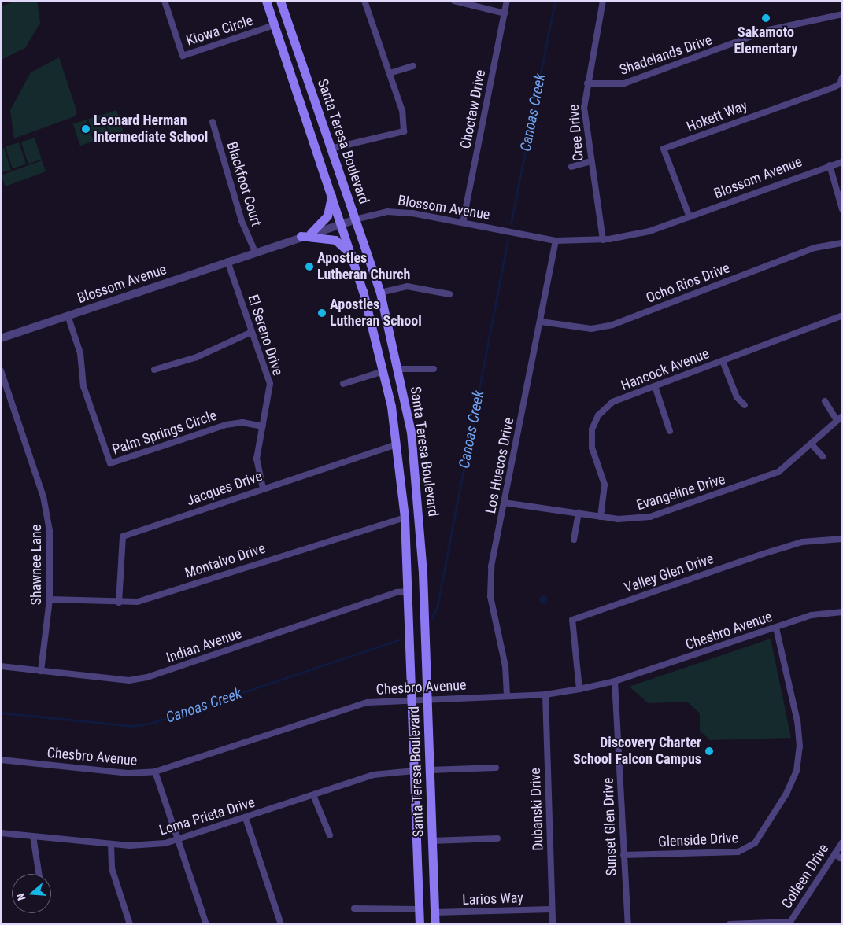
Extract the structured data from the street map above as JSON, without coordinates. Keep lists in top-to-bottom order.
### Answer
{
  "streets": {
    "main road": ["Santa Teresa Boulevard"],
    "street": [
      "Kiowa Circle",
      "Shadelands Drive",
      "Choctaw Drive",
      "Hokett Way",
      "Cree Drive",
      "Blossom Avenue",
      "Blackfoot Court",
      "Ocho Rios Drive",
      "El Sereno Drive",
      "Hancock Avenue",
      "Palm Springs Circle",
      "Los Huecos Drive",
      "Jacques Drive",
      "Evangeline Drive",
      "Montalvo Drive",
      "Shawnee Lane",
      "Valley Glen Drive",
      "Chesbro Avenue",
      "Indian Avenue",
      "Dubanski Drive",
      "Loma Prieta Drive",
      "Sunset Glen Drive",
      "Glenside Drive",
      "Colleen Drive",
      "Larios Way"
    ]
  },
  "crossings": [
    ["Kiowa Circle", "Santa Teresa Boulevard"],
    ["Shadelands Drive", "Cree Drive"],
    ["Choctaw Drive", "Blossom Avenue"],
    ["Hokett Way", "Blossom Avenue"],
    ["Cree Drive", "Blossom Avenue"],
    ["Santa Teresa Boulevard", "Blossom Avenue"],
    ["Santa Teresa Boulevard", "Jacques Drive"],
    ["Santa Teresa Boulevard", "Montalvo Drive"],
    ["Santa Teresa Boulevard", "Chesbro Avenue"],
    ["Santa Teresa Boulevard", "Indian Avenue"],
    ["Santa Teresa Boulevard", "Loma Prieta Drive"],
    ["Santa Teresa Boulevard", "Larios Way"],
    ["Blossom Avenue", "Blackfoot Court"],
    ["Blossom Avenue", "El Sereno Drive"],
    ["Blossom Avenue", "Palm Springs Circle"],
    ["Blossom Avenue", "Los Huecos Drive"],
    ["Ocho Rios Drive", "Los Huecos Drive"],
    ["El Sereno Drive", "Palm Springs Circle"],
    ["El Sereno Drive", "Jacques Drive"],
    ["Hancock Avenue", "Evangeline Drive"],
    ["Los Huecos Drive", "Evangeline Drive"],
    ["Los Huecos Drive", "Chesbro Avenue"],
    ["Jacques Drive", "Montalvo Drive"],
    ["Montalvo Drive", "Shawnee Lane"],
    ["Shawnee Lane", "Indian Avenue"],
    ["Valley Glen Drive", "Chesbro Avenue"],
    ["Chesbro Avenue", "Dubanski Drive"],
    ["Chesbro Avenue", "Sunset Glen Drive"],
    ["Chesbro Avenue", "Glenside Drive"],
    ["Dubanski Drive", "Larios Way"],
    ["Sunset Glen Drive", "Glenside Drive"]
  ],
  "water": ["Canoas Creek"],
  "places": [
    "Sakamoto Elementary",
    "Leonard Herman Intermediate School",
    "Apostles Lutheran Church",
    "Apostles Lutheran School",
    "Discovery Charter School Falcon Campus"
  ],
  "north": "left"
}
